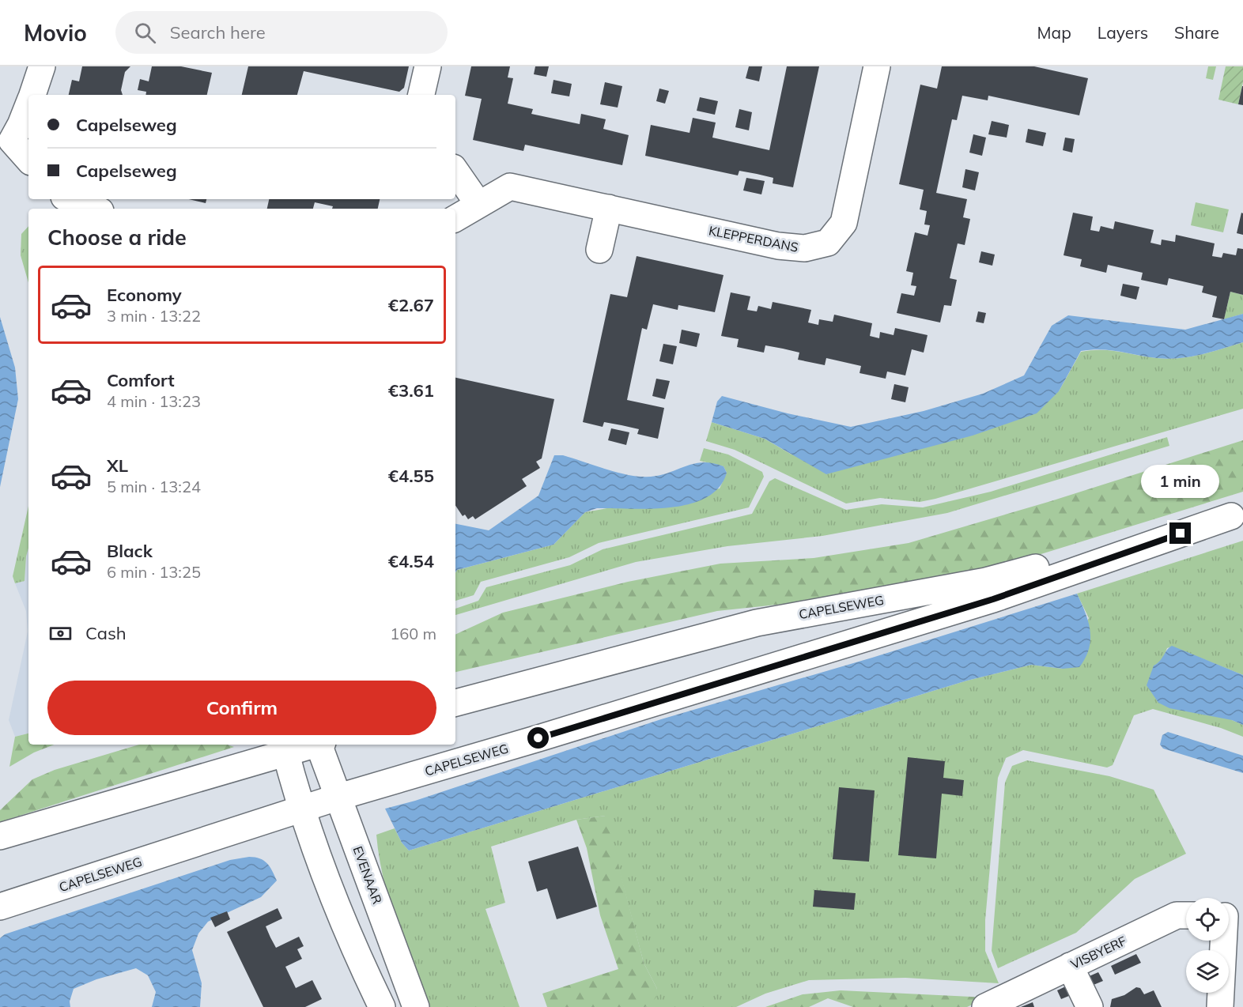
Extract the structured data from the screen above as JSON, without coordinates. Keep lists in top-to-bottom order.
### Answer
{
  "streets": {
    "main road": [
      "KLEPPERDANS",
      "CAPELSEWEG",
      "EVENAAR",
      "VISBYERF"
    ]
  },
  "crossings": [
    ["CAPELSEWEG", "EVENAAR"]
  ],
  "page": {
    "header": "Movio",
    "search": "Search here",
    "nav": ["Map", "Layers", "Share"],
    "banner": ["Capelseweg", "Capelseweg"],
    "heading": "Choose a ride",
    "list": [
      {
        "name": "Economy",
        "note": "3 min · 13:22",
        "value": "€2.67"
      },
      {
        "name": "Comfort",
        "note": "4 min · 13:23",
        "value": "€3.61"
      },
      {
        "name": "XL",
        "note": "5 min · 13:24",
        "value": "€4.55"
      },
      {
        "name": "Black",
        "note": "6 min · 13:25",
        "value": "€4.54"
      }
    ],
    "bubble": "1 min",
    "pay": ["Cash", "160 m"],
    "buttons": "Confirm"
  }
}
